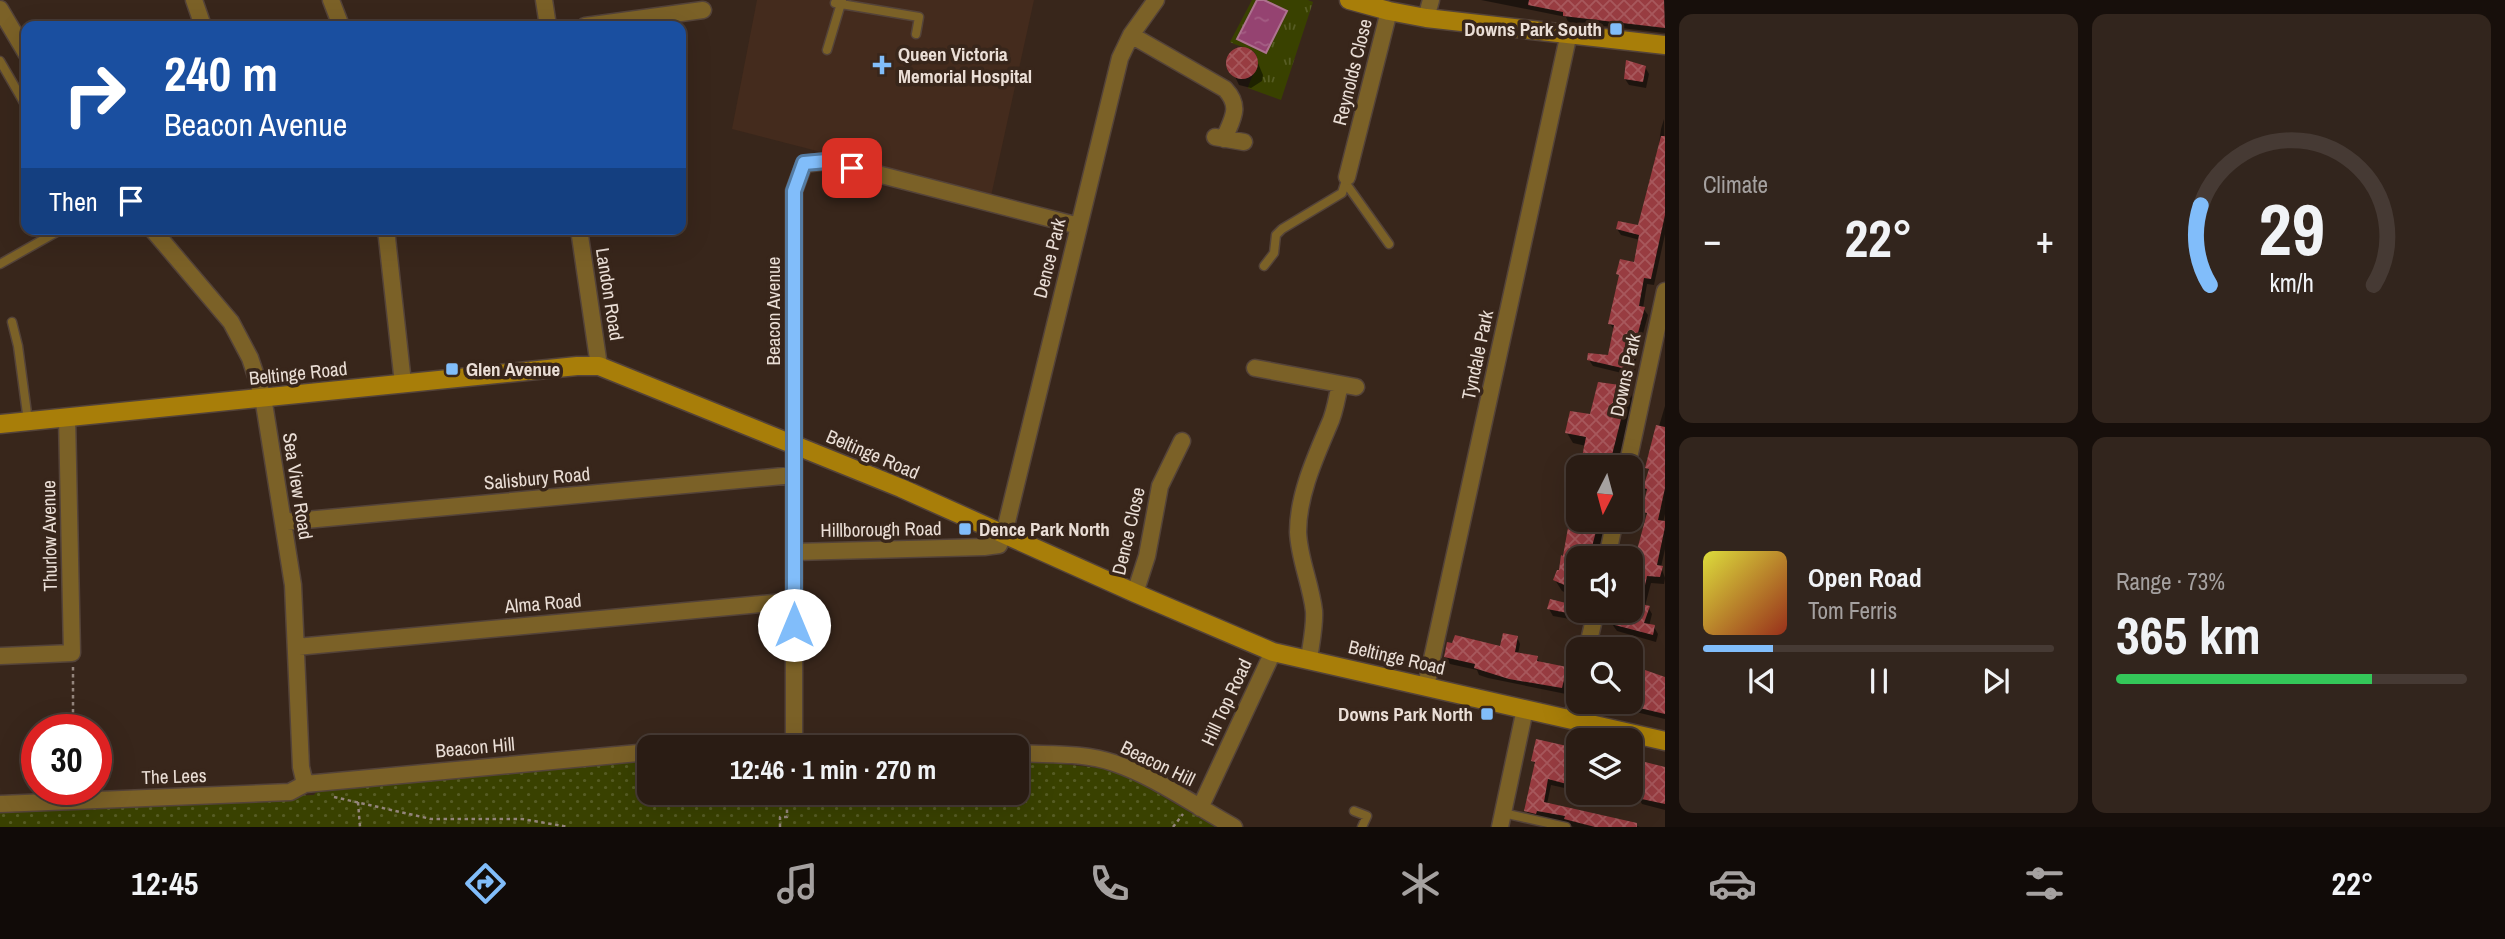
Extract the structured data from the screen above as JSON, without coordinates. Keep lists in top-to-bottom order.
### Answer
{
  "streets": {
    "street": [
      "Reynolds Close",
      "Dence Park",
      "Landon Road",
      "Beacon Avenue",
      "Tyndale Park",
      "Beltinge Road",
      "Downs Park",
      "Salisbury Road",
      "Sea View Road",
      "Hillborough Road",
      "Dence Close",
      "Thurlow Avenue",
      "Alma Road",
      "Hill Top Road",
      "Beacon Hill",
      "The Lees"
    ]
  },
  "crossings": [
    ["Dence Park", "Beacon Avenue"],
    ["Dence Park", "Beltinge Road"],
    ["Dence Park", "Hillborough Road"],
    ["Landon Road", "Beltinge Road"],
    ["Beacon Avenue", "Beltinge Road"],
    ["Beacon Avenue", "Salisbury Road"],
    ["Beacon Avenue", "Hillborough Road"],
    ["Beacon Avenue", "Alma Road"],
    ["Tyndale Park", "Beltinge Road"],
    ["Beltinge Road", "Sea View Road"],
    ["Beltinge Road", "Hillborough Road"],
    ["Beltinge Road", "Dence Close"],
    ["Beltinge Road", "Thurlow Avenue"],
    ["Beltinge Road", "Hill Top Road"],
    ["Salisbury Road", "Sea View Road"],
    ["Sea View Road", "Alma Road"],
    ["Sea View Road", "Beacon Hill"],
    ["Sea View Road", "The Lees"],
    ["Hill Top Road", "Beacon Hill"],
    ["Beacon Hill", "The Lees"]
  ],
  "places": {
    "transit": [
      "Downs Park South",
      "Glen Avenue",
      "Dence Park North",
      "Downs Park North"
    ],
    "health": ["Queen Victoria Memorial Hospital"]
  },
  "north": "bottom",
  "page": {
    "tile": [
      "Climate",
      ["Range · 73%", "365 km"]
    ],
    "turn": ["240 m", "Beacon Avenue"],
    "then": "Then",
    "heat": ["−", "22°", "+"],
    "song": ["Open Road", "Tom Ferris"],
    "limit": "30",
    "trip": "12:46 · 1 min · 270 m",
    "tabs": ["12:45", "22°"],
    "gauge": ["29", "km/h"]
  }
}
